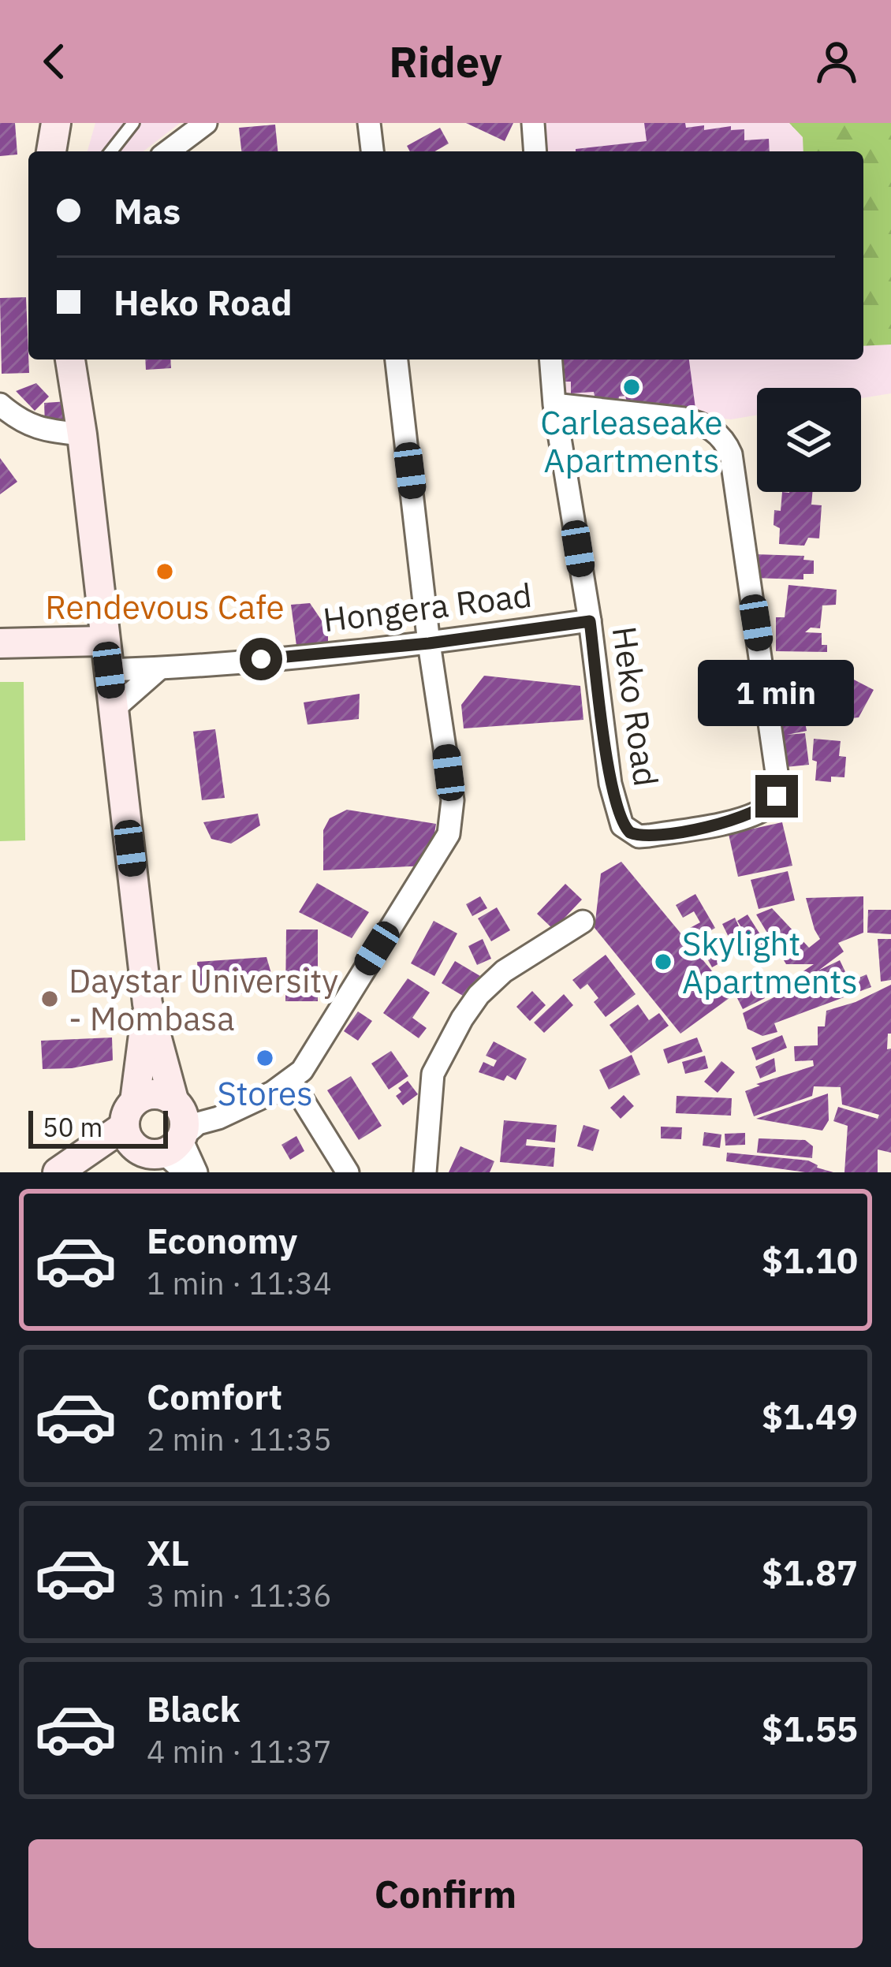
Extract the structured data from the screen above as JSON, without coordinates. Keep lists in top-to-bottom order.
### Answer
{
  "streets": {
    "street": ["Hongera Road", "Heko Road"]
  },
  "crossings": [
    ["Hongera Road", "Heko Road"]
  ],
  "places": [
    "Carleaseake Apartments",
    "Rendevous Cafe",
    "Skylight Apartments",
    "Daystar University - Mombasa",
    "Stores"
  ],
  "scale_bar": "50 m",
  "page": {
    "header": "Ridey",
    "banner": ["Mas", "Heko Road"],
    "bubble": "1 min",
    "scale": "50 m",
    "list": [
      {
        "name": "Economy",
        "note": "1 min · 11:34",
        "value": "$1.10"
      },
      {
        "name": "Comfort",
        "note": "2 min · 11:35",
        "value": "$1.49"
      },
      {
        "name": "XL",
        "note": "3 min · 11:36",
        "value": "$1.87"
      },
      {
        "name": "Black",
        "note": "4 min · 11:37",
        "value": "$1.55"
      }
    ],
    "buttons": "Confirm"
  }
}
